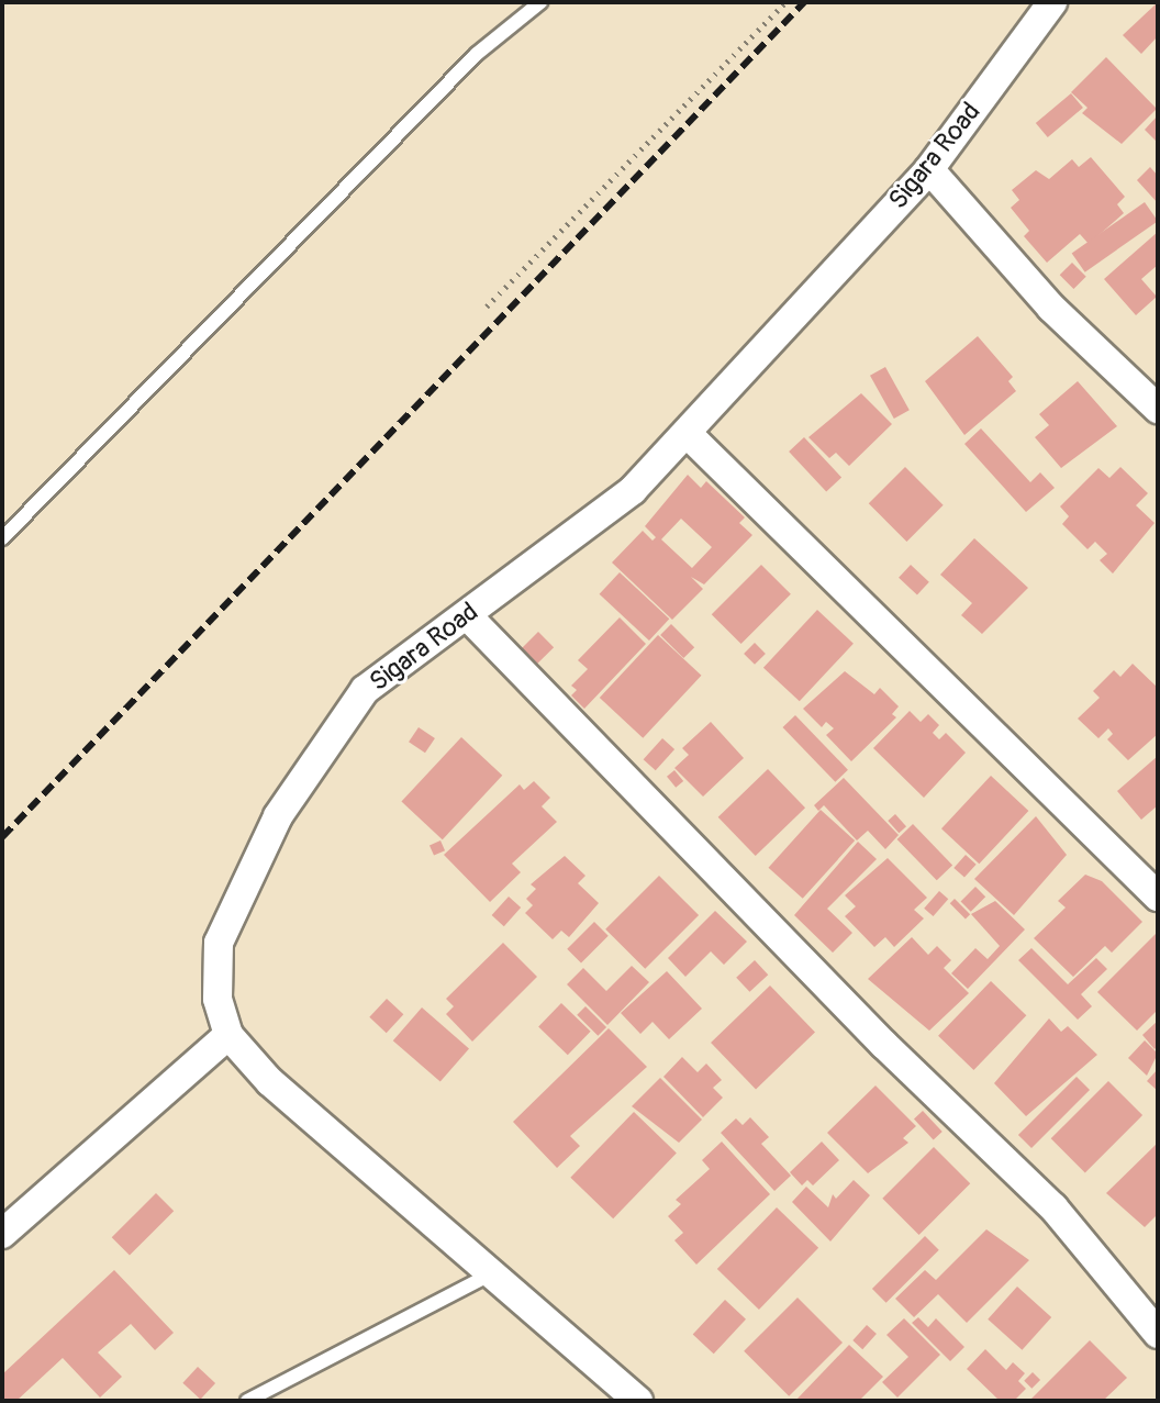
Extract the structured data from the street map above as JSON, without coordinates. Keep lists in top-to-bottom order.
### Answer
{
  "streets": {
    "street": ["Sigara Road"]
  }
}
